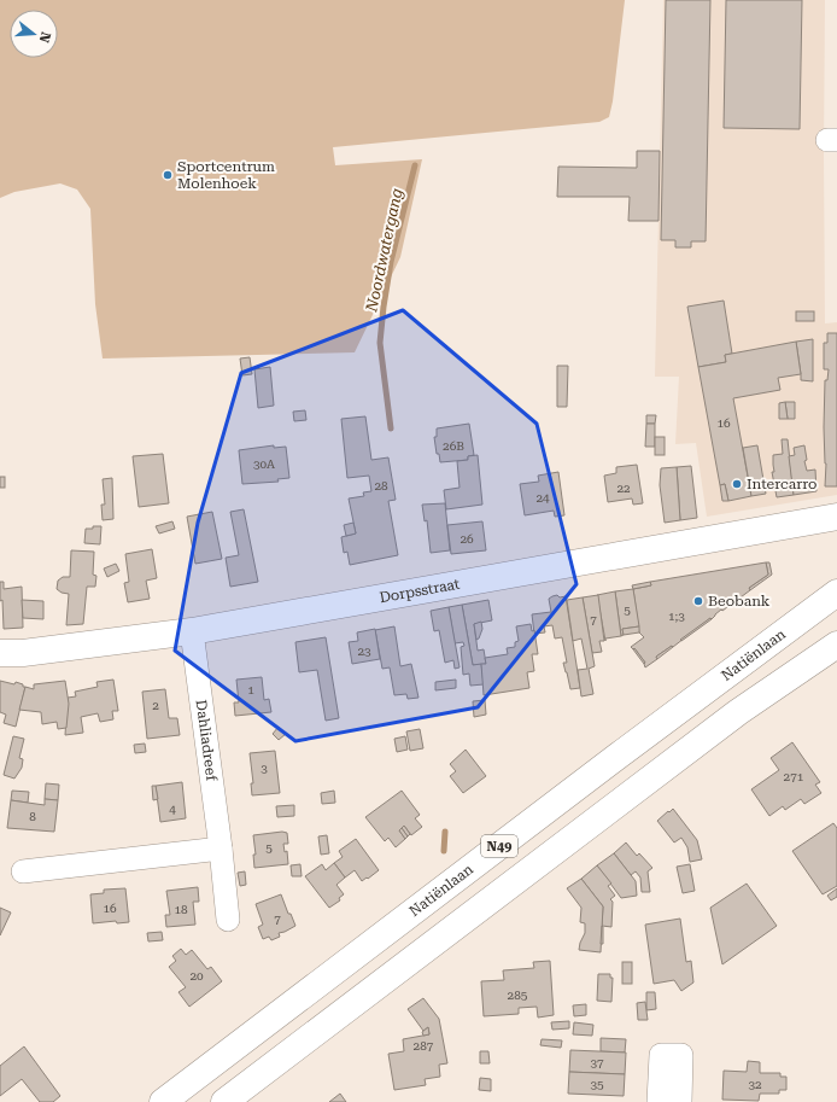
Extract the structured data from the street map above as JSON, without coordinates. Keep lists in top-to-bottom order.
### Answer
{
  "streets": {
    "main road": ["Dorpsstraat", "Natiënlaan", "N49"],
    "street": ["Dahliadreef"]
  },
  "crossings": [
    ["Dorpsstraat", "Dahliadreef"]
  ],
  "water": ["Noordwatergang"],
  "places": ["Sportcentrum Molenhoek", "Intercarro", "Beobank"],
  "house_numbers": [
    "16",
    "26B",
    "30A",
    "28",
    "22",
    "24",
    "26",
    "5",
    "1;3",
    "7",
    "23",
    "1",
    "2",
    "3",
    "271",
    "4",
    "8",
    "5",
    "16",
    "18",
    "7",
    "20",
    "285",
    "287",
    "37",
    "35",
    "32"
  ],
  "north": "right"
}
